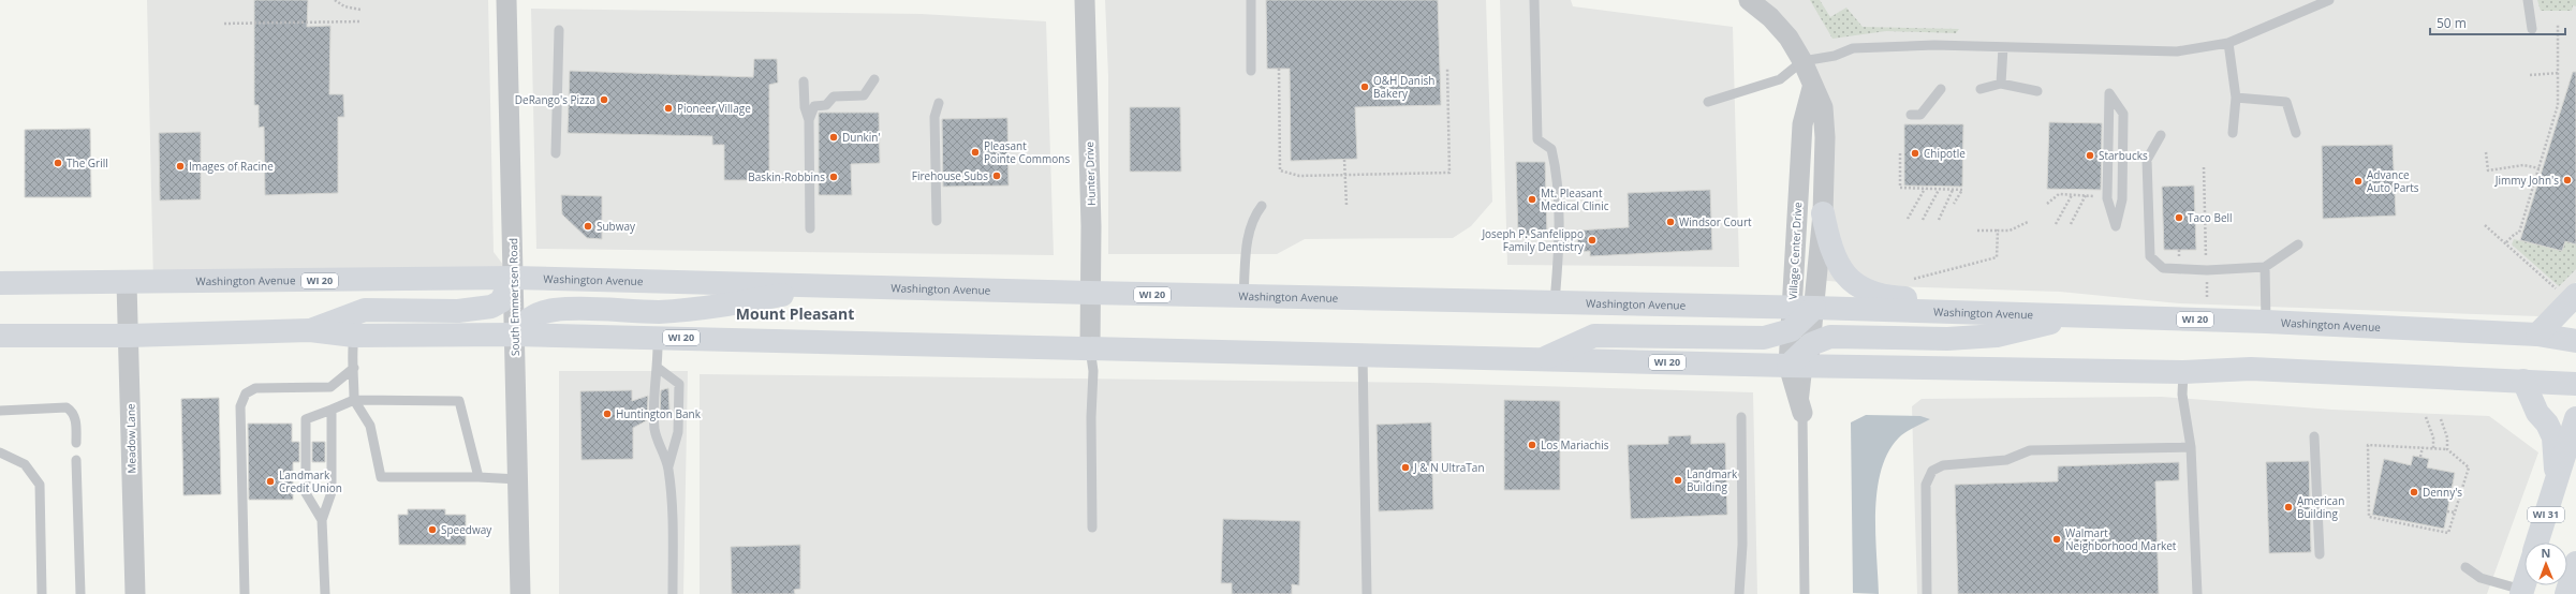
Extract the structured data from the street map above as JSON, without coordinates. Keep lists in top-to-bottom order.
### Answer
{
  "streets": {
    "main road": ["Washington Avenue", "WI 20", "WI 31"],
    "street": [
      "Hunter Drive",
      "Village Center Drive",
      "South Emmertsen Road",
      "Meadow Lane"
    ]
  },
  "crossings": [
    ["Hunter Drive", "Washington Avenue"],
    ["Hunter Drive", "WI 20"],
    ["Village Center Drive", "Washington Avenue"],
    ["Village Center Drive", "WI 20"],
    ["Washington Avenue", "South Emmertsen Road"],
    ["Washington Avenue", "Meadow Lane"],
    ["WI 20", "South Emmertsen Road"],
    ["WI 20", "Meadow Lane"]
  ],
  "districts": ["Mount Pleasant"],
  "places": [
    "O&H Danish Bakery",
    "DeRango's Pizza",
    "Pioneer Village",
    "Dunkin'",
    "Pleasant Pointe Commons",
    "Chipotle",
    "Starbucks",
    "The Grill",
    "Images of Racine",
    "Firehouse Subs",
    "Baskin-Robbins",
    "Jimmy John's",
    "Advance Auto Parts",
    "Mt. Pleasant Medical Clinic",
    "Taco Bell",
    "Windsor Court",
    "Subway",
    "Joseph P. Sanfelippo Family Dentistry",
    "Huntington Bank",
    "Los Mariachis",
    "J & N UltraTan",
    "Landmark Building",
    "Landmark Credit Union",
    "Denny's",
    "American Building",
    "Speedway",
    "Walmart Neighborhood Market"
  ],
  "scale_bar": "50 m",
  "north": "top"
}
